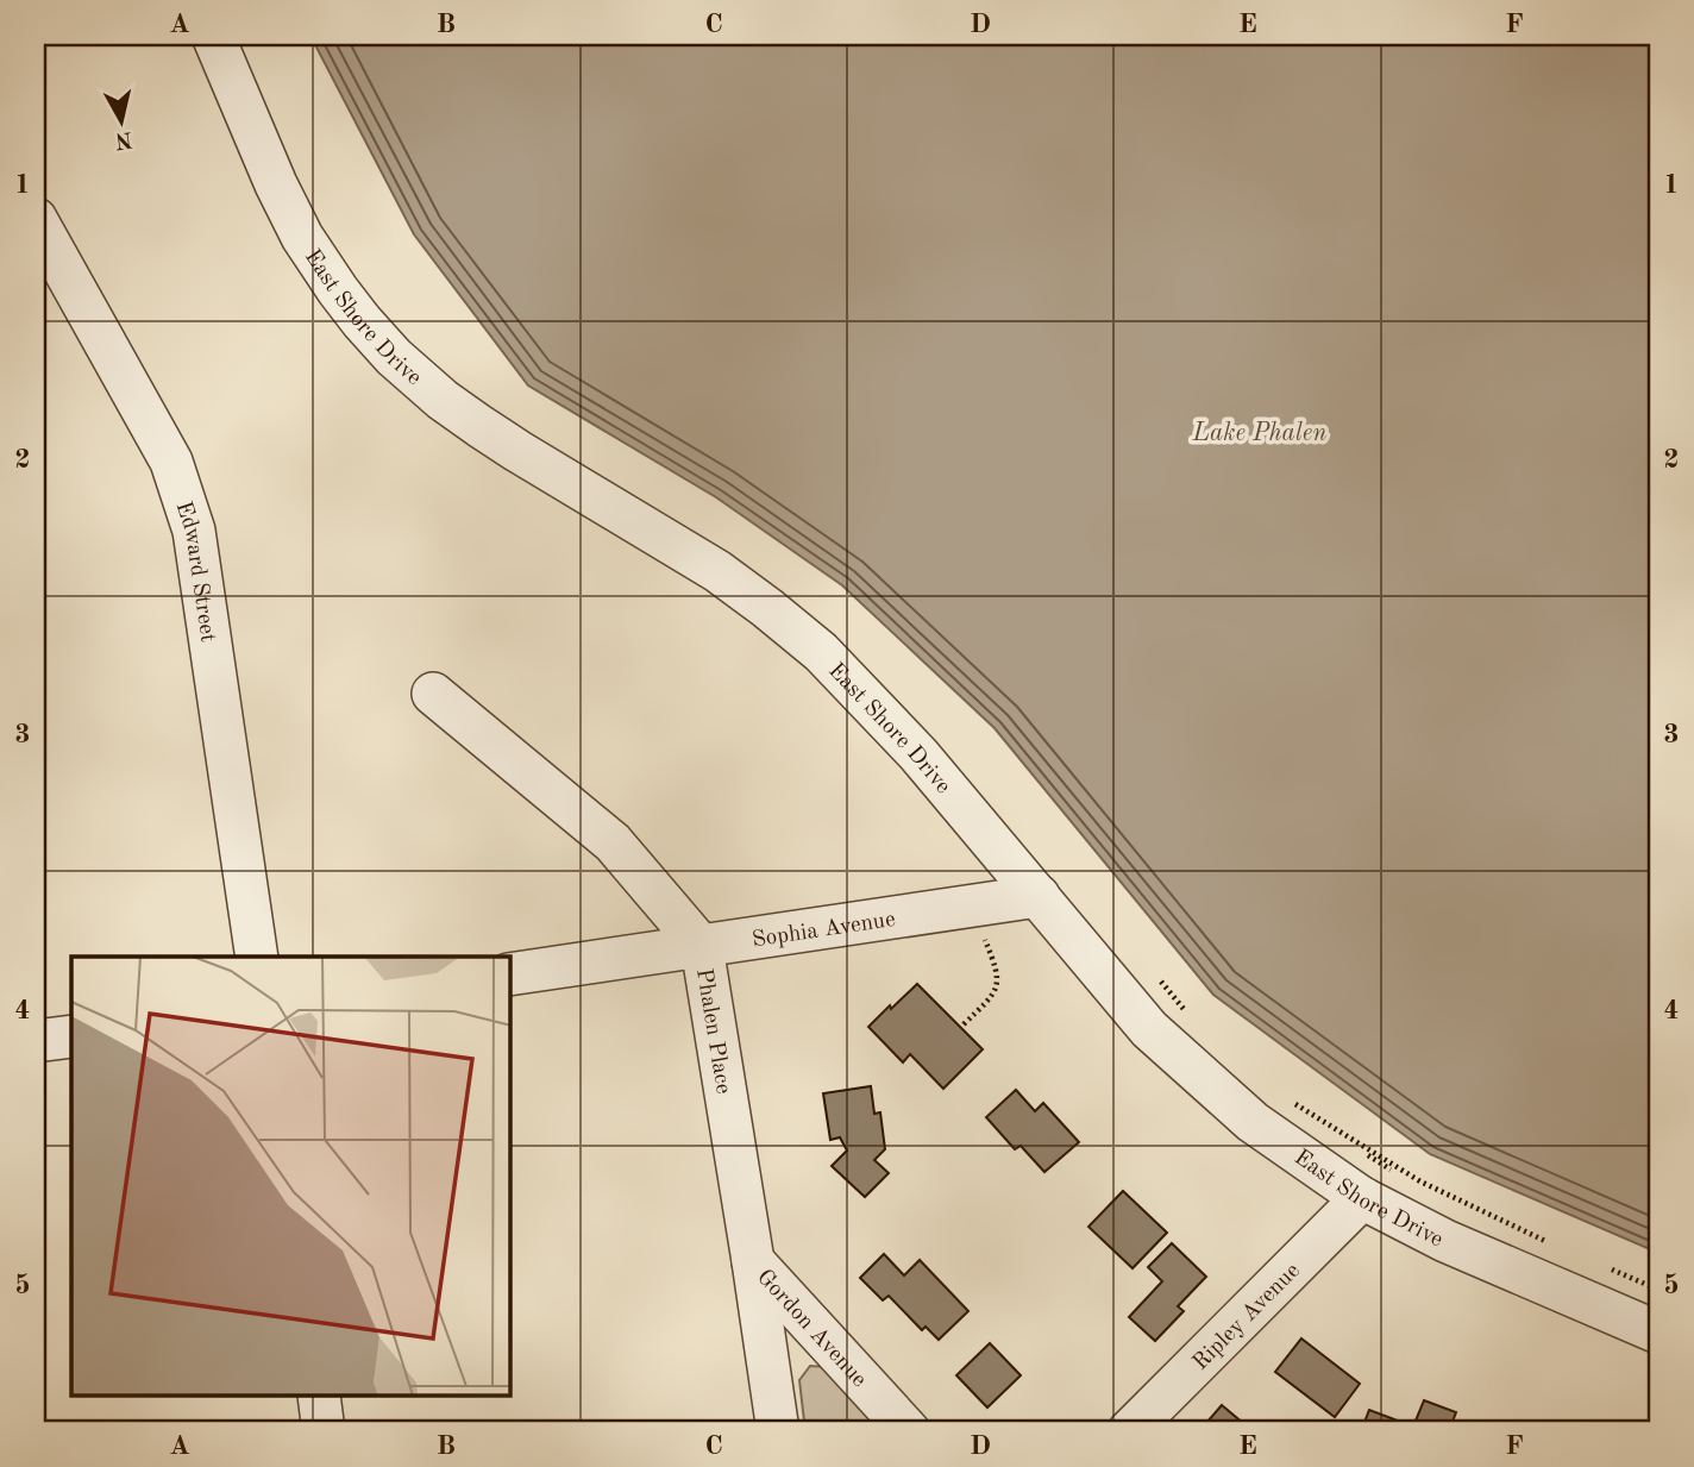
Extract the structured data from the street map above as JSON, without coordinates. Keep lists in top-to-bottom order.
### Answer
{
  "streets": {
    "street": [
      "East Shore Drive",
      "Edward Street",
      "Sophia Avenue",
      "Phalen Place",
      "Ripley Avenue",
      "Gordon Avenue"
    ]
  },
  "crossings": [
    ["East Shore Drive", "Sophia Avenue"],
    ["East Shore Drive", "Ripley Avenue"],
    ["Sophia Avenue", "Phalen Place"],
    ["Phalen Place", "Gordon Avenue"]
  ],
  "water": ["Lake Phalen"],
  "north": "bottom",
  "grid": {
    "columns": [
      "A",
      "B",
      "C",
      "D",
      "E",
      "F"
    ],
    "rows": [
      "1",
      "2",
      "3",
      "4",
      "5"
    ]
  }
}
